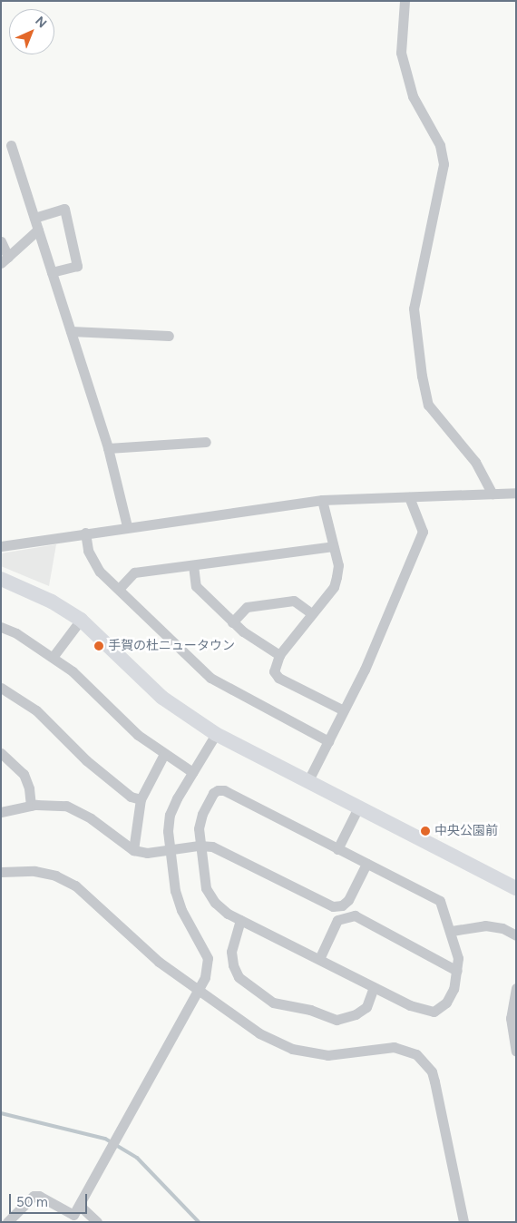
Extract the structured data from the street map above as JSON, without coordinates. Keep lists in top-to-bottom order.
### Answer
{
  "places": ["手賀の杜ニュータウン", "中央公園前"],
  "scale_bar": "50 m",
  "north": "top right"
}
